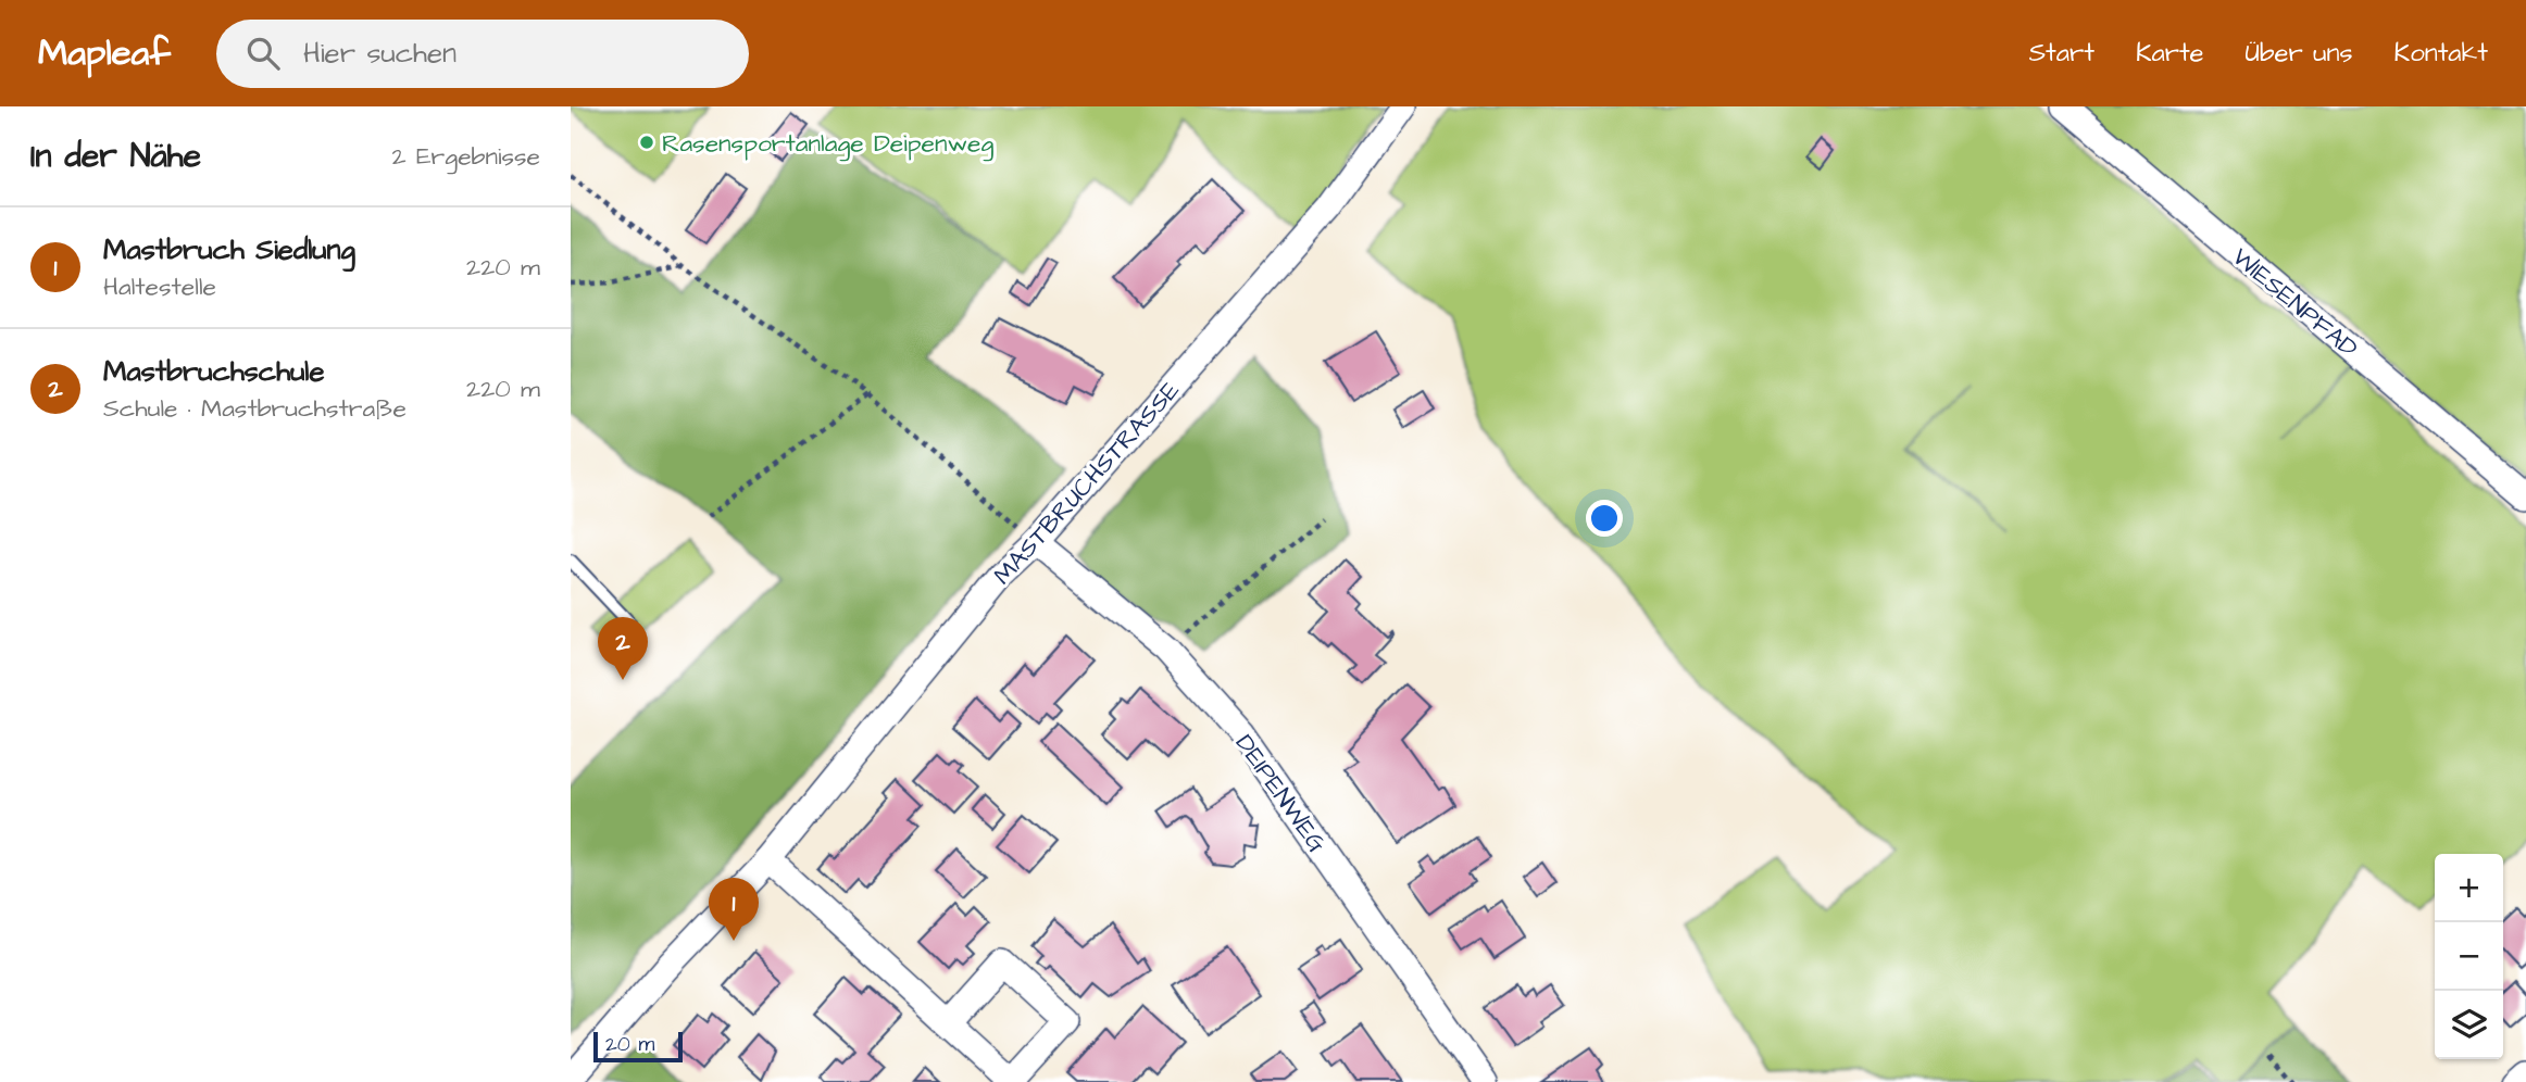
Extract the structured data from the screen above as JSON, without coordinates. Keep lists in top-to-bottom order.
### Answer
{
  "streets": {
    "street": ["WIESENPFAD", "MASTBRUCHSTRASSE", "DEIPENWEG"]
  },
  "crossings": [
    ["MASTBRUCHSTRASSE", "DEIPENWEG"]
  ],
  "places": ["Rasensportanlage Deipenweg"],
  "scale_bar": "20 m",
  "page": {
    "header": "Mapleaf",
    "search": "Hier suchen",
    "nav": [
      "Start",
      "Karte",
      "Über uns",
      "Kontakt"
    ],
    "heading": ["In der Nähe", "2 Ergebnisse"],
    "list": [
      {
        "mark": "1",
        "name": "Mastbruch Siedlung",
        "note": "Haltestelle",
        "value": "220 m"
      },
      {
        "mark": "2",
        "name": "Mastbruchschule",
        "note": "Schule · Mastbruchstraße",
        "value": "220 m"
      }
    ],
    "pins": ["2", "1"],
    "map_buttons": ["+", "−"],
    "scale": "20 m"
  }
}
